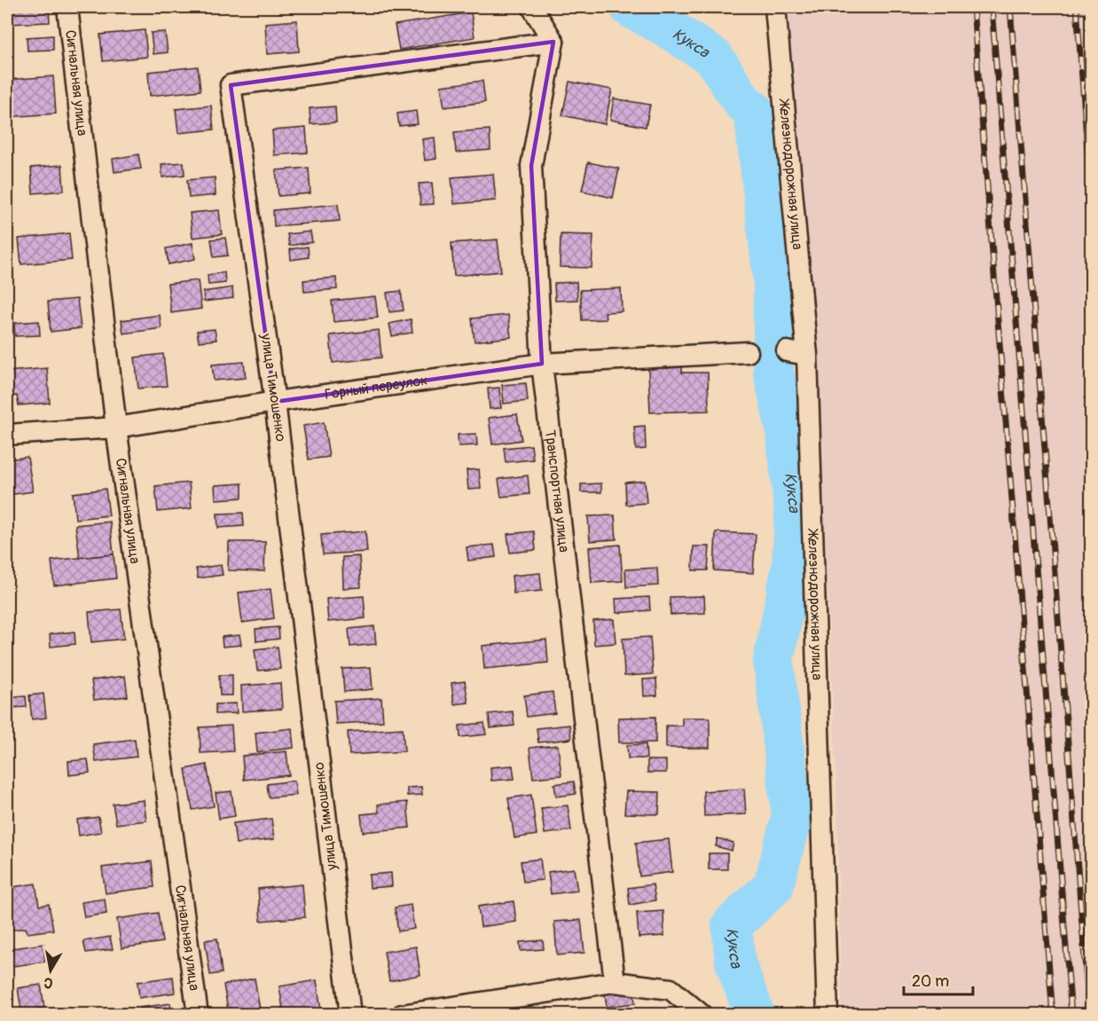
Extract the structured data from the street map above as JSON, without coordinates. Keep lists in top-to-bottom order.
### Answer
{
  "streets": {
    "street": [
      "Сигнальная улица",
      "Железнодорожная улица",
      "улица Тимошенко",
      "Горный переулок",
      "Транспортная улица"
    ]
  },
  "crossings": [
    ["Сигнальная улица", "Горный переулок"],
    ["улица Тимошенко", "Горный переулок"],
    ["улица Тимошенко", "Транспортная улица"],
    ["Горный переулок", "Транспортная улица"]
  ],
  "water": ["Кукса"],
  "scale_bar": "20 m",
  "north": "bottom"
}
